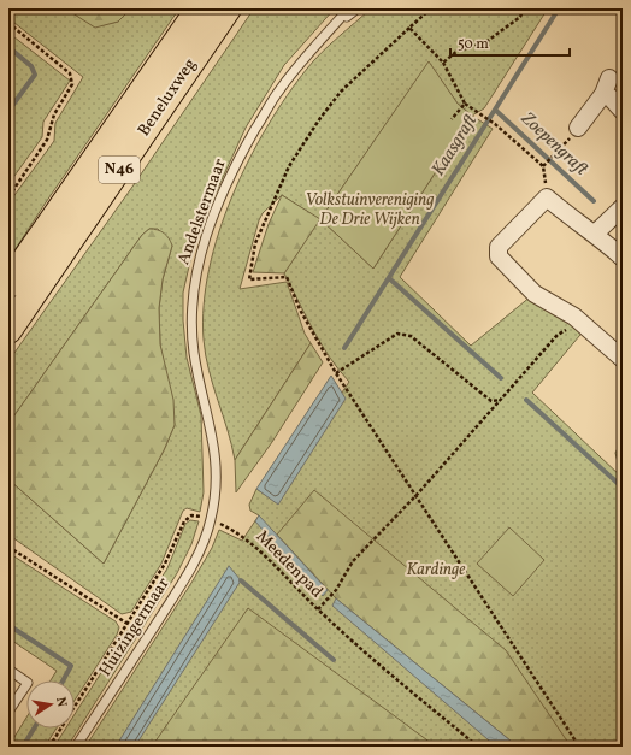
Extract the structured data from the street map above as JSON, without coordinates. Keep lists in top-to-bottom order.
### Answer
{
  "streets": {
    "highway": ["Beneluxweg", "N46"],
    "lane": ["Andelstermaar", "Huizingermaar"],
    "path": ["Meedenpad"]
  },
  "crossings": [
    ["Andelstermaar", "Meedenpad"],
    ["Andelstermaar", "Huizingermaar"],
    ["Meedenpad", "Huizingermaar"]
  ],
  "water": ["Zoepengraft", "Kaasgraft"],
  "parks": ["Volkstuinvereniging De Drie Wijken", "Kardinge"],
  "scale_bar": "50 m",
  "north": "right"
}
